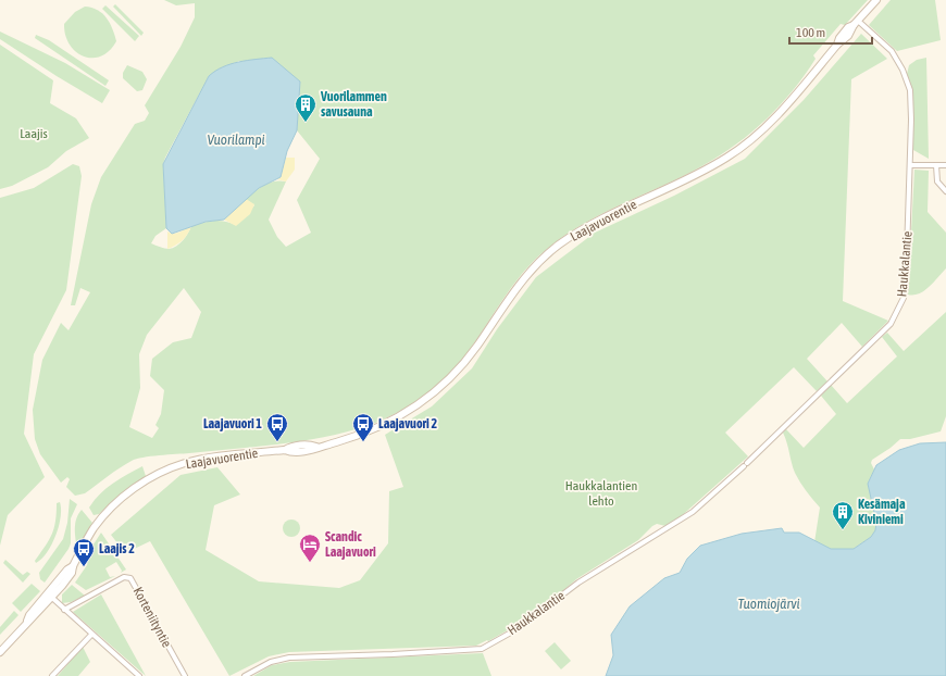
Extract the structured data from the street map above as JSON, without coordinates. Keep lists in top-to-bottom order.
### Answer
{
  "streets": {
    "street": ["Laajavuorentie", "Haukkalantie", "Korteniityntie"]
  },
  "crossings": [
    ["Laajavuorentie", "Haukkalantie"]
  ],
  "water": ["Vuorilampi", "Tuomiojärvi"],
  "parks": ["Laajis", "Haukkalantien lehto"],
  "places": {
    "building": ["Vuorilammen savusauna", "Kesämaja Kiviniemi"],
    "bus stop": ["Laajavuori 1", "Laajavuori 2", "Laajis 2"],
    "hotel": ["Scandic Laajavuori"]
  },
  "scale_bar": "100 m"
}
